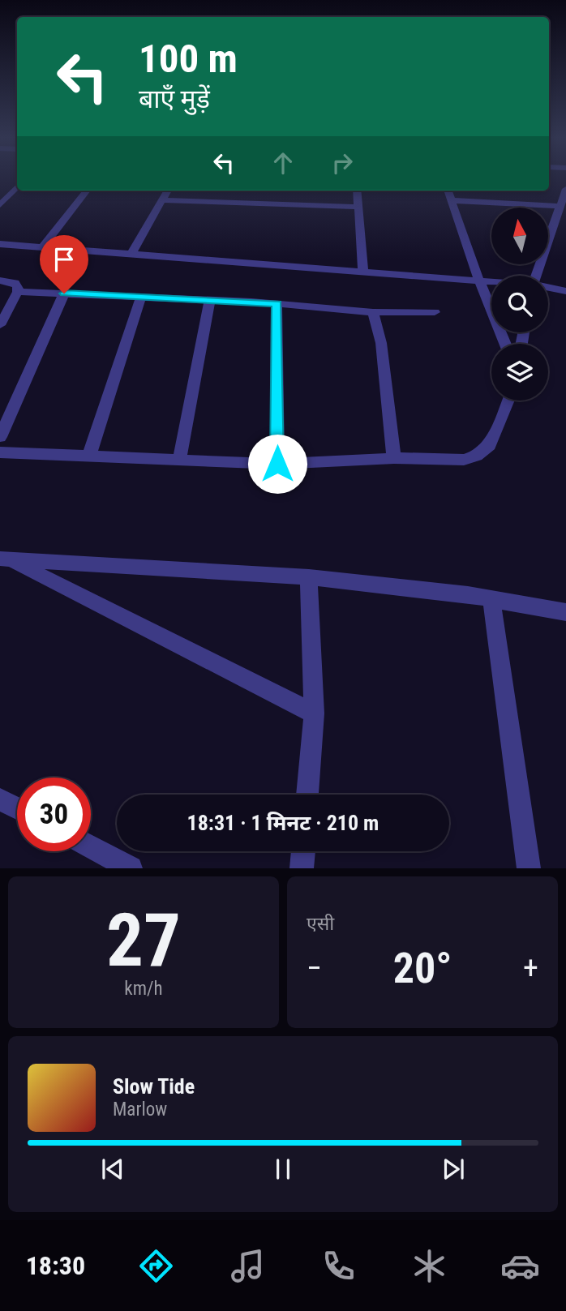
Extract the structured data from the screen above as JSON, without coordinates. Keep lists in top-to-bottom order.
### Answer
{
  "north": "top",
  "page": {
    "turn": ["100 m", "बाएँ मुड़ें"],
    "limit": "30",
    "trip": "18:31 · 1 मिनट · 210 m",
    "tile": [
      ["27", "km/h"],
      "एसी"
    ],
    "heat": ["−", "20°", "+"],
    "song": ["Slow Tide", "Marlow"],
    "tabs": "18:30"
  }
}
